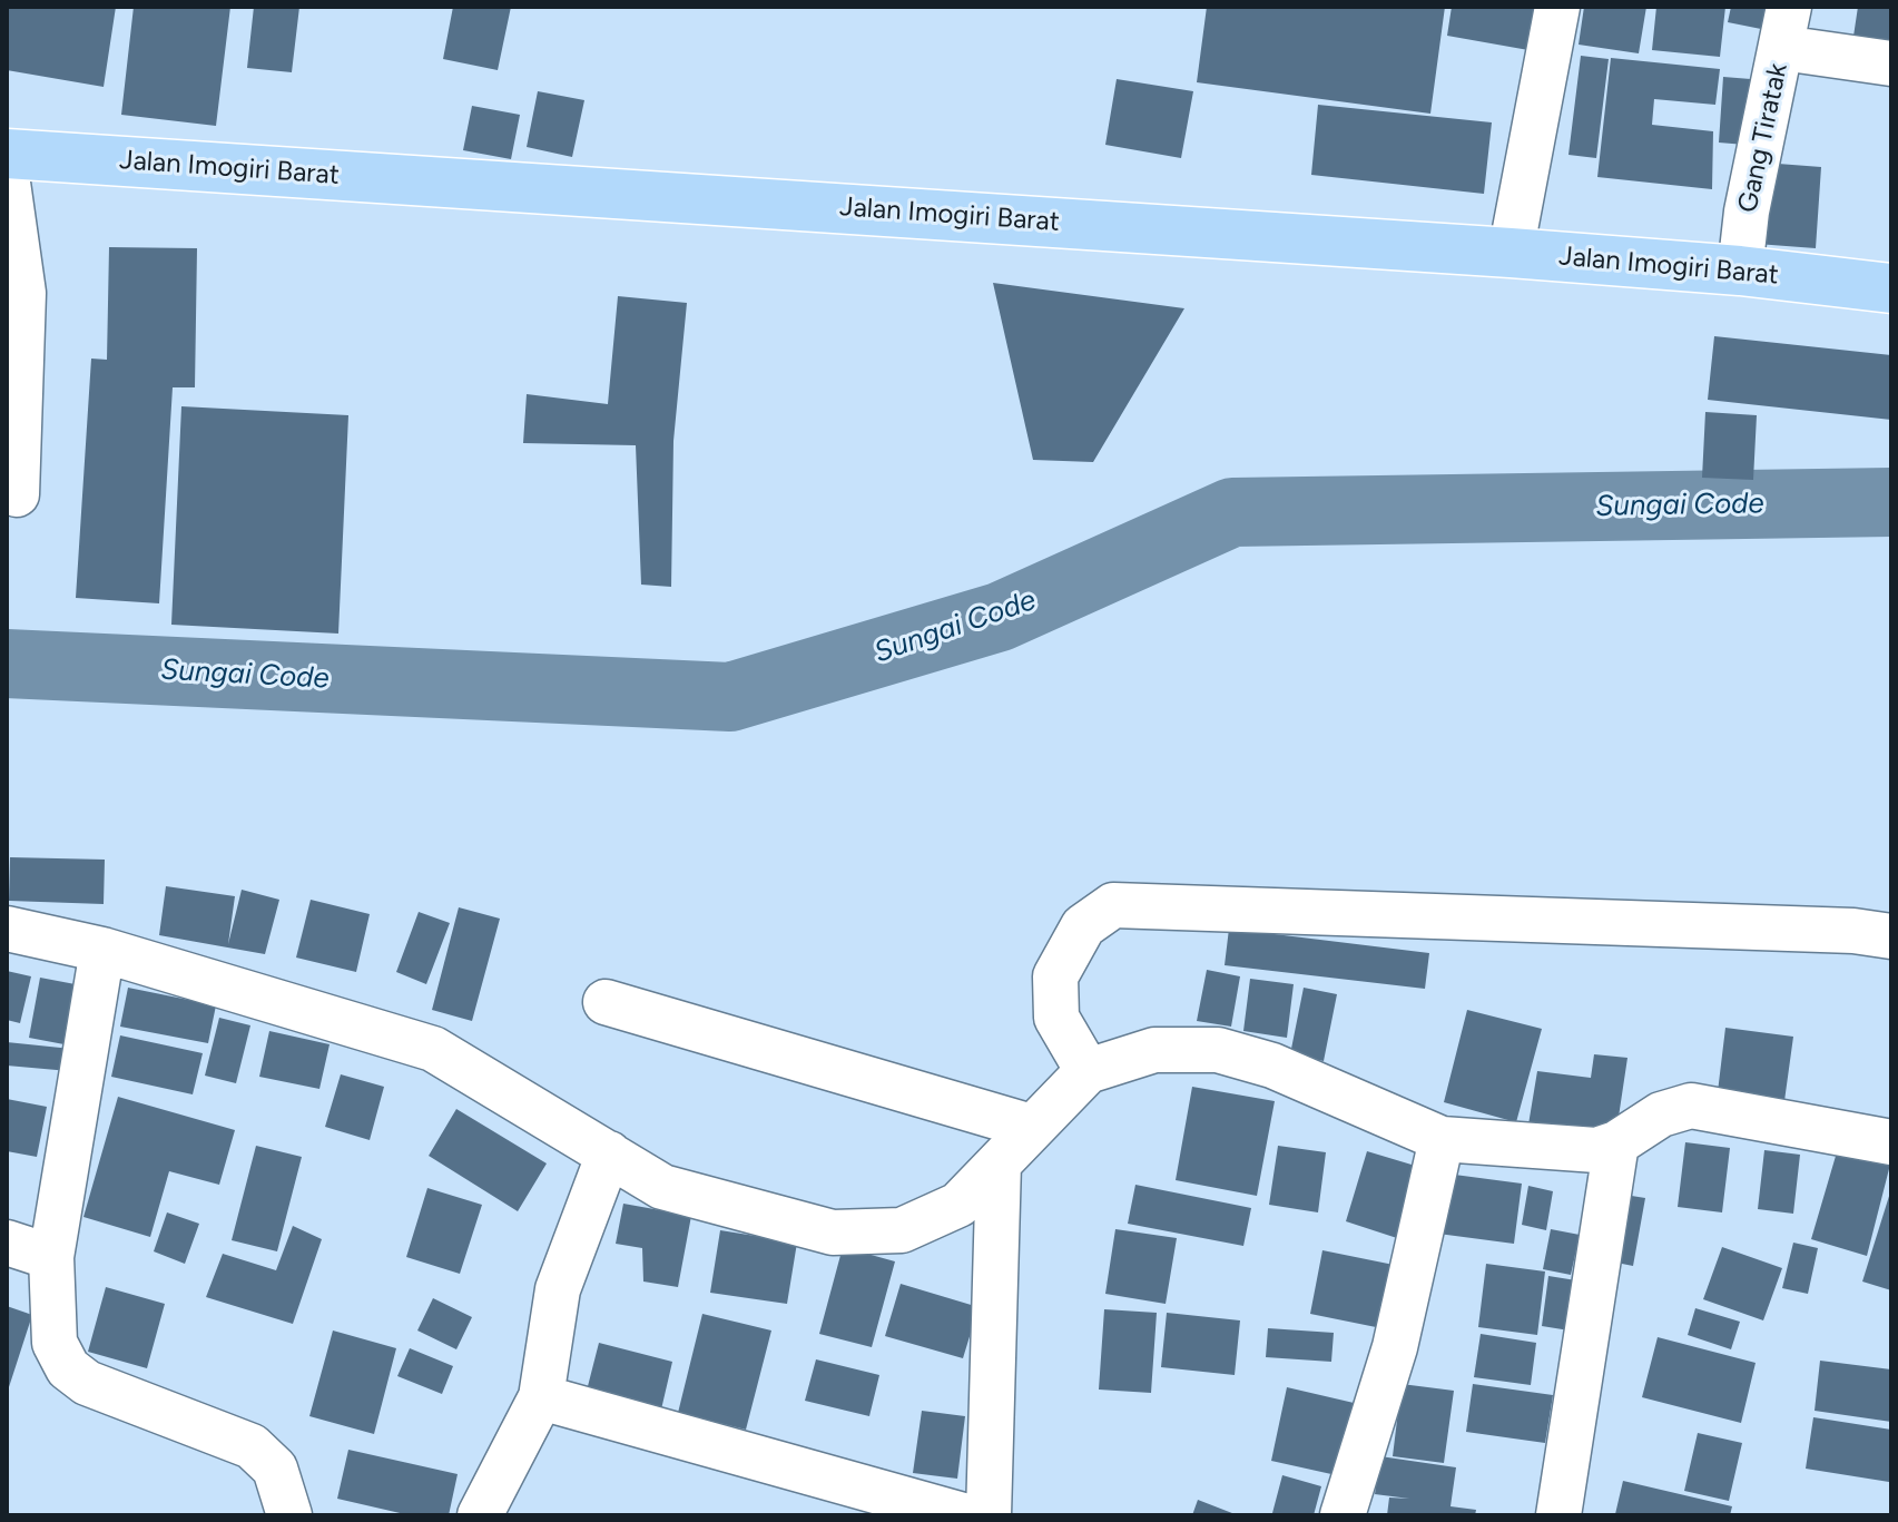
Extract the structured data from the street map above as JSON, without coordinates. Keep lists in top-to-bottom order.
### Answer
{
  "streets": {
    "main road": ["Jalan Imogiri Barat"],
    "street": ["Gang Tiratak"]
  },
  "crossings": [
    ["Gang Tiratak", "Jalan Imogiri Barat"]
  ],
  "water": ["Sungai Code"]
}
